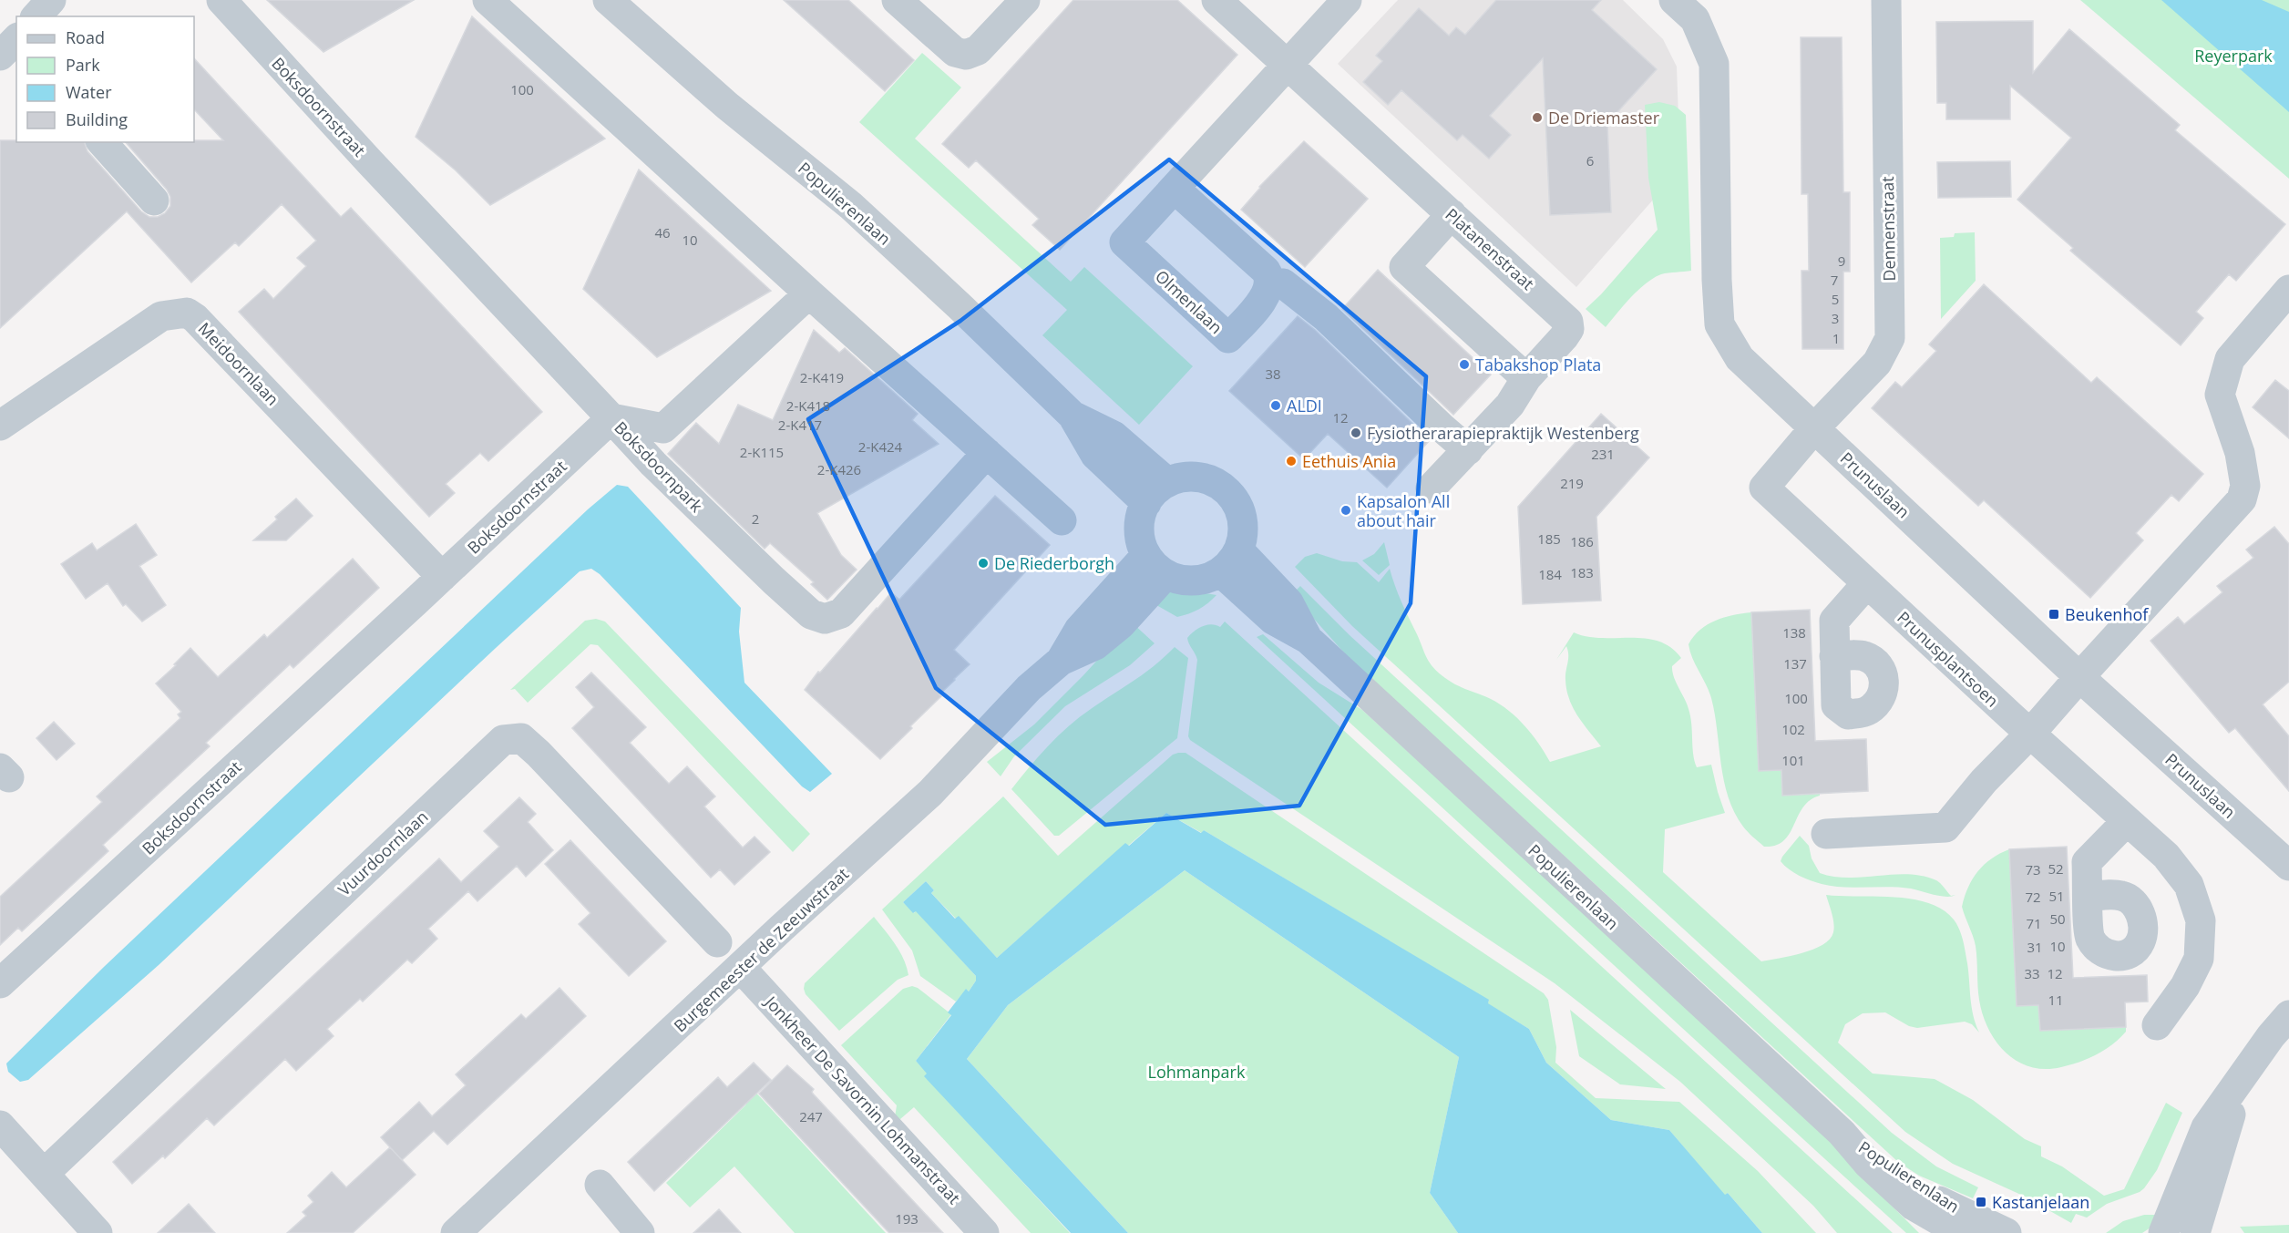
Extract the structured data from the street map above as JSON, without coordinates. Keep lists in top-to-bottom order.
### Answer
{
  "streets": {
    "street": [
      "Boksdoornstraat",
      "Populierenlaan",
      "Dennenstraat",
      "Platanenstraat",
      "Olmenlaan",
      "Meidoornlaan",
      "Boksdoornpark",
      "Prunuslaan",
      "Prunusplantsoen",
      "Vuurdoornlaan",
      "Burgemeester de Zeeuwstraat",
      "Jonkheer De Savornin Lohmanstraat"
    ]
  },
  "crossings": [
    ["Boksdoornstraat", "Meidoornlaan"],
    ["Boksdoornstraat", "Boksdoornpark"],
    ["Populierenlaan", "Burgemeester de Zeeuwstraat"],
    ["Dennenstraat", "Prunuslaan"],
    ["Dennenstraat", "Prunusplantsoen"],
    ["Platanenstraat", "Olmenlaan"],
    ["Prunuslaan", "Prunusplantsoen"],
    ["Burgemeester de Zeeuwstraat", "Jonkheer De Savornin Lohmanstraat"]
  ],
  "parks": ["Reyerpark", "Lohmanpark"],
  "places": {
    "other": [
      "De Driemaster",
      "Tabakshop Plata",
      "ALDI",
      "Fysiotherarapiepraktijk Westenberg",
      "Eethuis Ania",
      "Kapsalon All about hair",
      "De Riederborgh"
    ],
    "transit": ["Beukenhof", "Kastanjelaan"]
  },
  "house_numbers": [
    "100",
    "6",
    "46",
    "10",
    "9",
    "7",
    "5",
    "3",
    "1",
    "38",
    "2-K419",
    "2-K418",
    "12",
    "2-K417",
    "2-K424",
    "2-K115",
    "231",
    "2-K426",
    "219",
    "2",
    "185",
    "186",
    "183",
    "184",
    "138",
    "137",
    "100",
    "102",
    "101",
    "52",
    "73",
    "51",
    "72",
    "50",
    "71",
    "10",
    "31",
    "33",
    "12",
    "11",
    "247",
    "193"
  ],
  "legend": [
    "Road",
    "Park",
    "Water",
    "Building"
  ]
}
